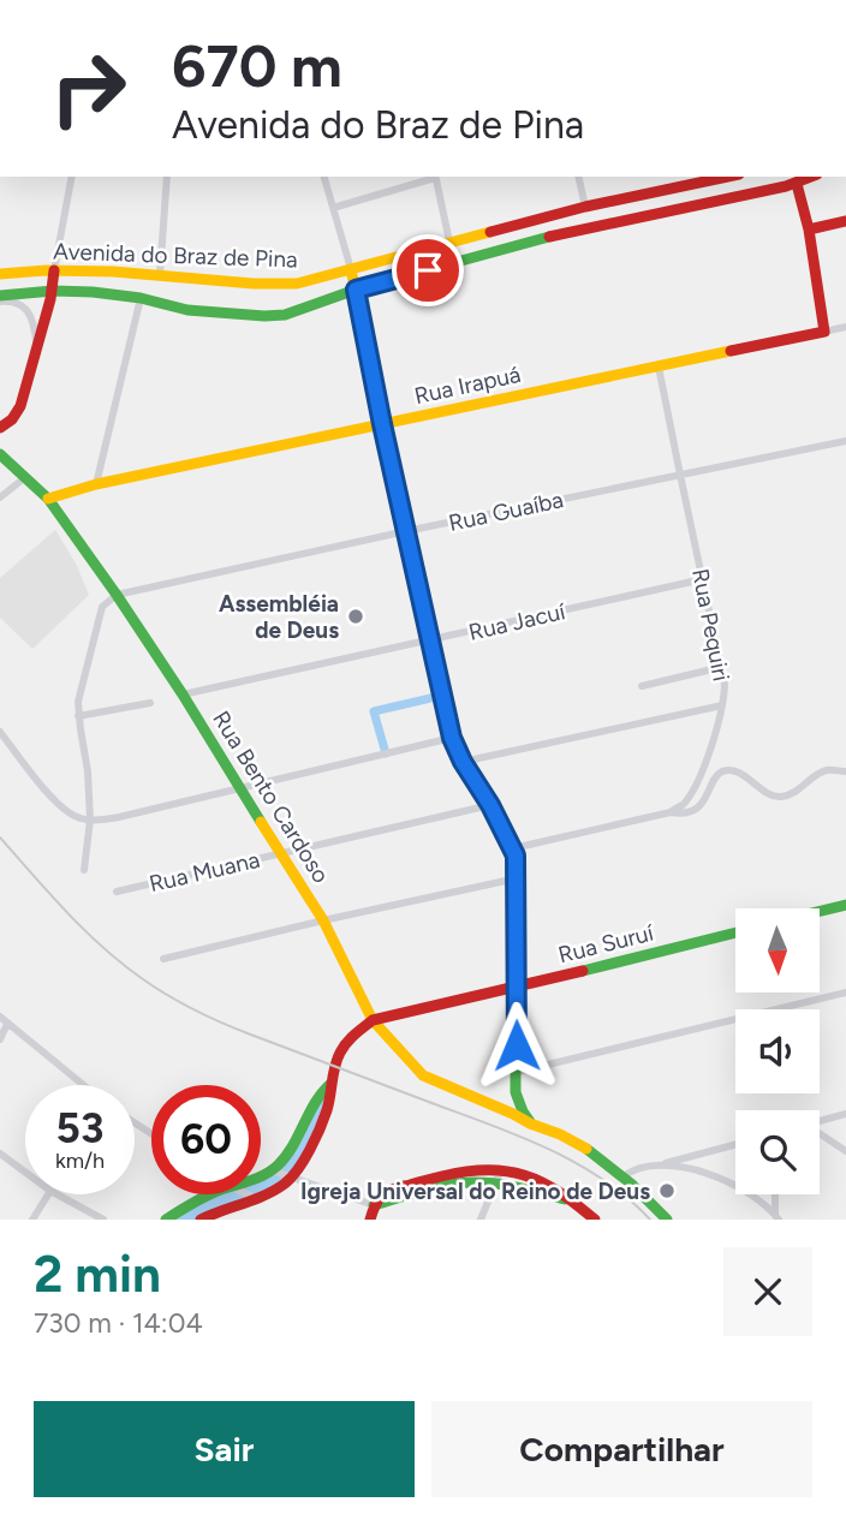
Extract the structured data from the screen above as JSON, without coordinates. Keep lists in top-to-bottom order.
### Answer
{
  "streets": {
    "main road": [
      "Avenida do Braz de Pina",
      "Rua Irapuá",
      "Rua Bento Cardoso",
      "Rua Suruí"
    ],
    "street": [
      "Rua Guaíba",
      "Rua Jacuí",
      "Rua Pequiri",
      "Rua Muana"
    ]
  },
  "crossings": [
    ["Rua Irapuá", "Rua Pequiri"],
    ["Rua Irapuá", "Rua Bento Cardoso"],
    ["Rua Guaíba", "Rua Pequiri"],
    ["Rua Guaíba", "Rua Bento Cardoso"],
    ["Rua Jacuí", "Rua Pequiri"],
    ["Rua Jacuí", "Rua Bento Cardoso"],
    ["Rua Bento Cardoso", "Rua Muana"],
    ["Rua Bento Cardoso", "Rua Suruí"]
  ],
  "places": ["Assembléia de Deus", "Igreja Universal do Reino de Deus"],
  "north": "bottom",
  "page": {
    "turn": ["670 m", "Avenida do Braz de Pina"],
    "speed": "53 km/h",
    "limit": "60",
    "heading": ["2 min", "730 m · 14:04"],
    "buttons": ["Sair", "Compartilhar"]
  }
}
